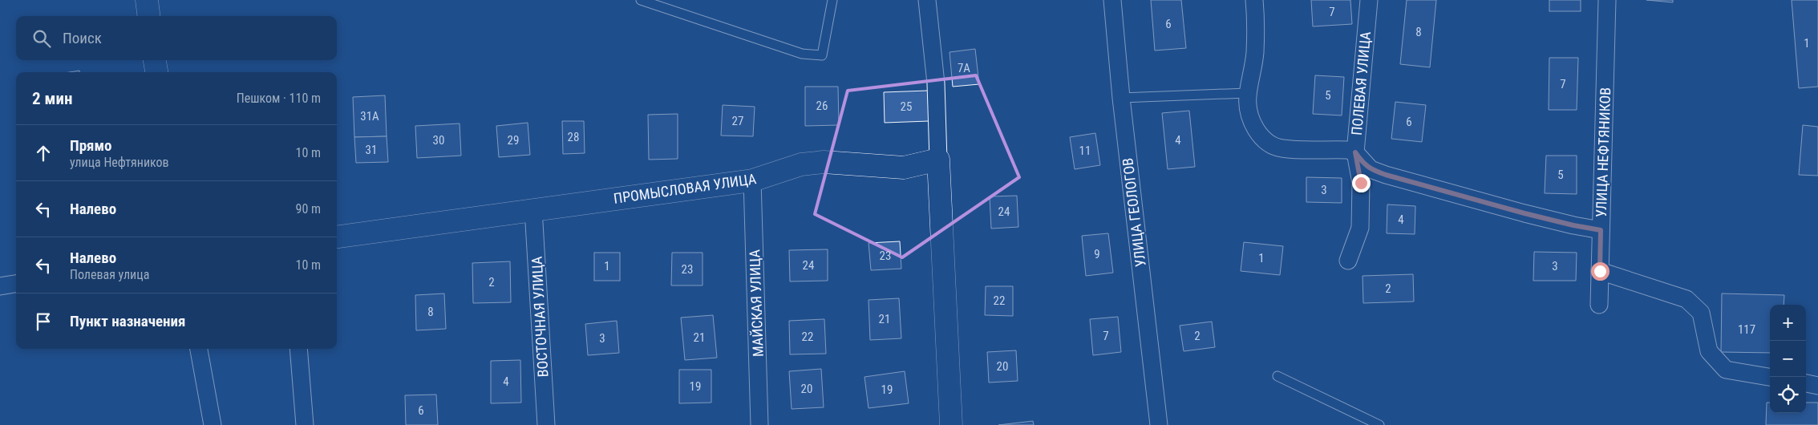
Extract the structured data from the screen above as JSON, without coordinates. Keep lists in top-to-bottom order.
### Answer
{
  "streets": {
    "street": [
      "ПОЛЕВАЯ УЛИЦА",
      "УЛИЦА НЕФТЯНИКОВ",
      "ПРОМЫСЛОВАЯ УЛИЦА",
      "УЛИЦА ГЕОЛОГОВ",
      "МАЙСКАЯ УЛИЦА",
      "ВОСТОЧНАЯ УЛИЦА"
    ]
  },
  "crossings": [
    ["ПРОМЫСЛОВАЯ УЛИЦА", "МАЙСКАЯ УЛИЦА"],
    ["ПРОМЫСЛОВАЯ УЛИЦА", "ВОСТОЧНАЯ УЛИЦА"]
  ],
  "house_numbers": [
    "7",
    "6",
    "8",
    "1",
    "7А",
    "7",
    "5",
    "26",
    "25",
    "31А",
    "27",
    "6",
    "28",
    "30",
    "29",
    "4",
    "31",
    "11",
    "5",
    "3",
    "24",
    "4",
    "9",
    "23",
    "1",
    "24",
    "1",
    "3",
    "23",
    "2",
    "2",
    "22",
    "8",
    "21",
    "117",
    "7",
    "2",
    "22",
    "21",
    "3",
    "20",
    "4",
    "19",
    "20",
    "19",
    "6"
  ],
  "page": {
    "search": "Поиск",
    "heading": ["2 мин", "Пешком · 110 m"],
    "list": [
      ["Прямо", "улица Нефтяников", "10 m"],
      ["Налево", "90 m"],
      ["Налево", "Полевая улица", "10 m"],
      "Пункт назначения"
    ],
    "map_buttons": ["+", "−"]
  }
}
